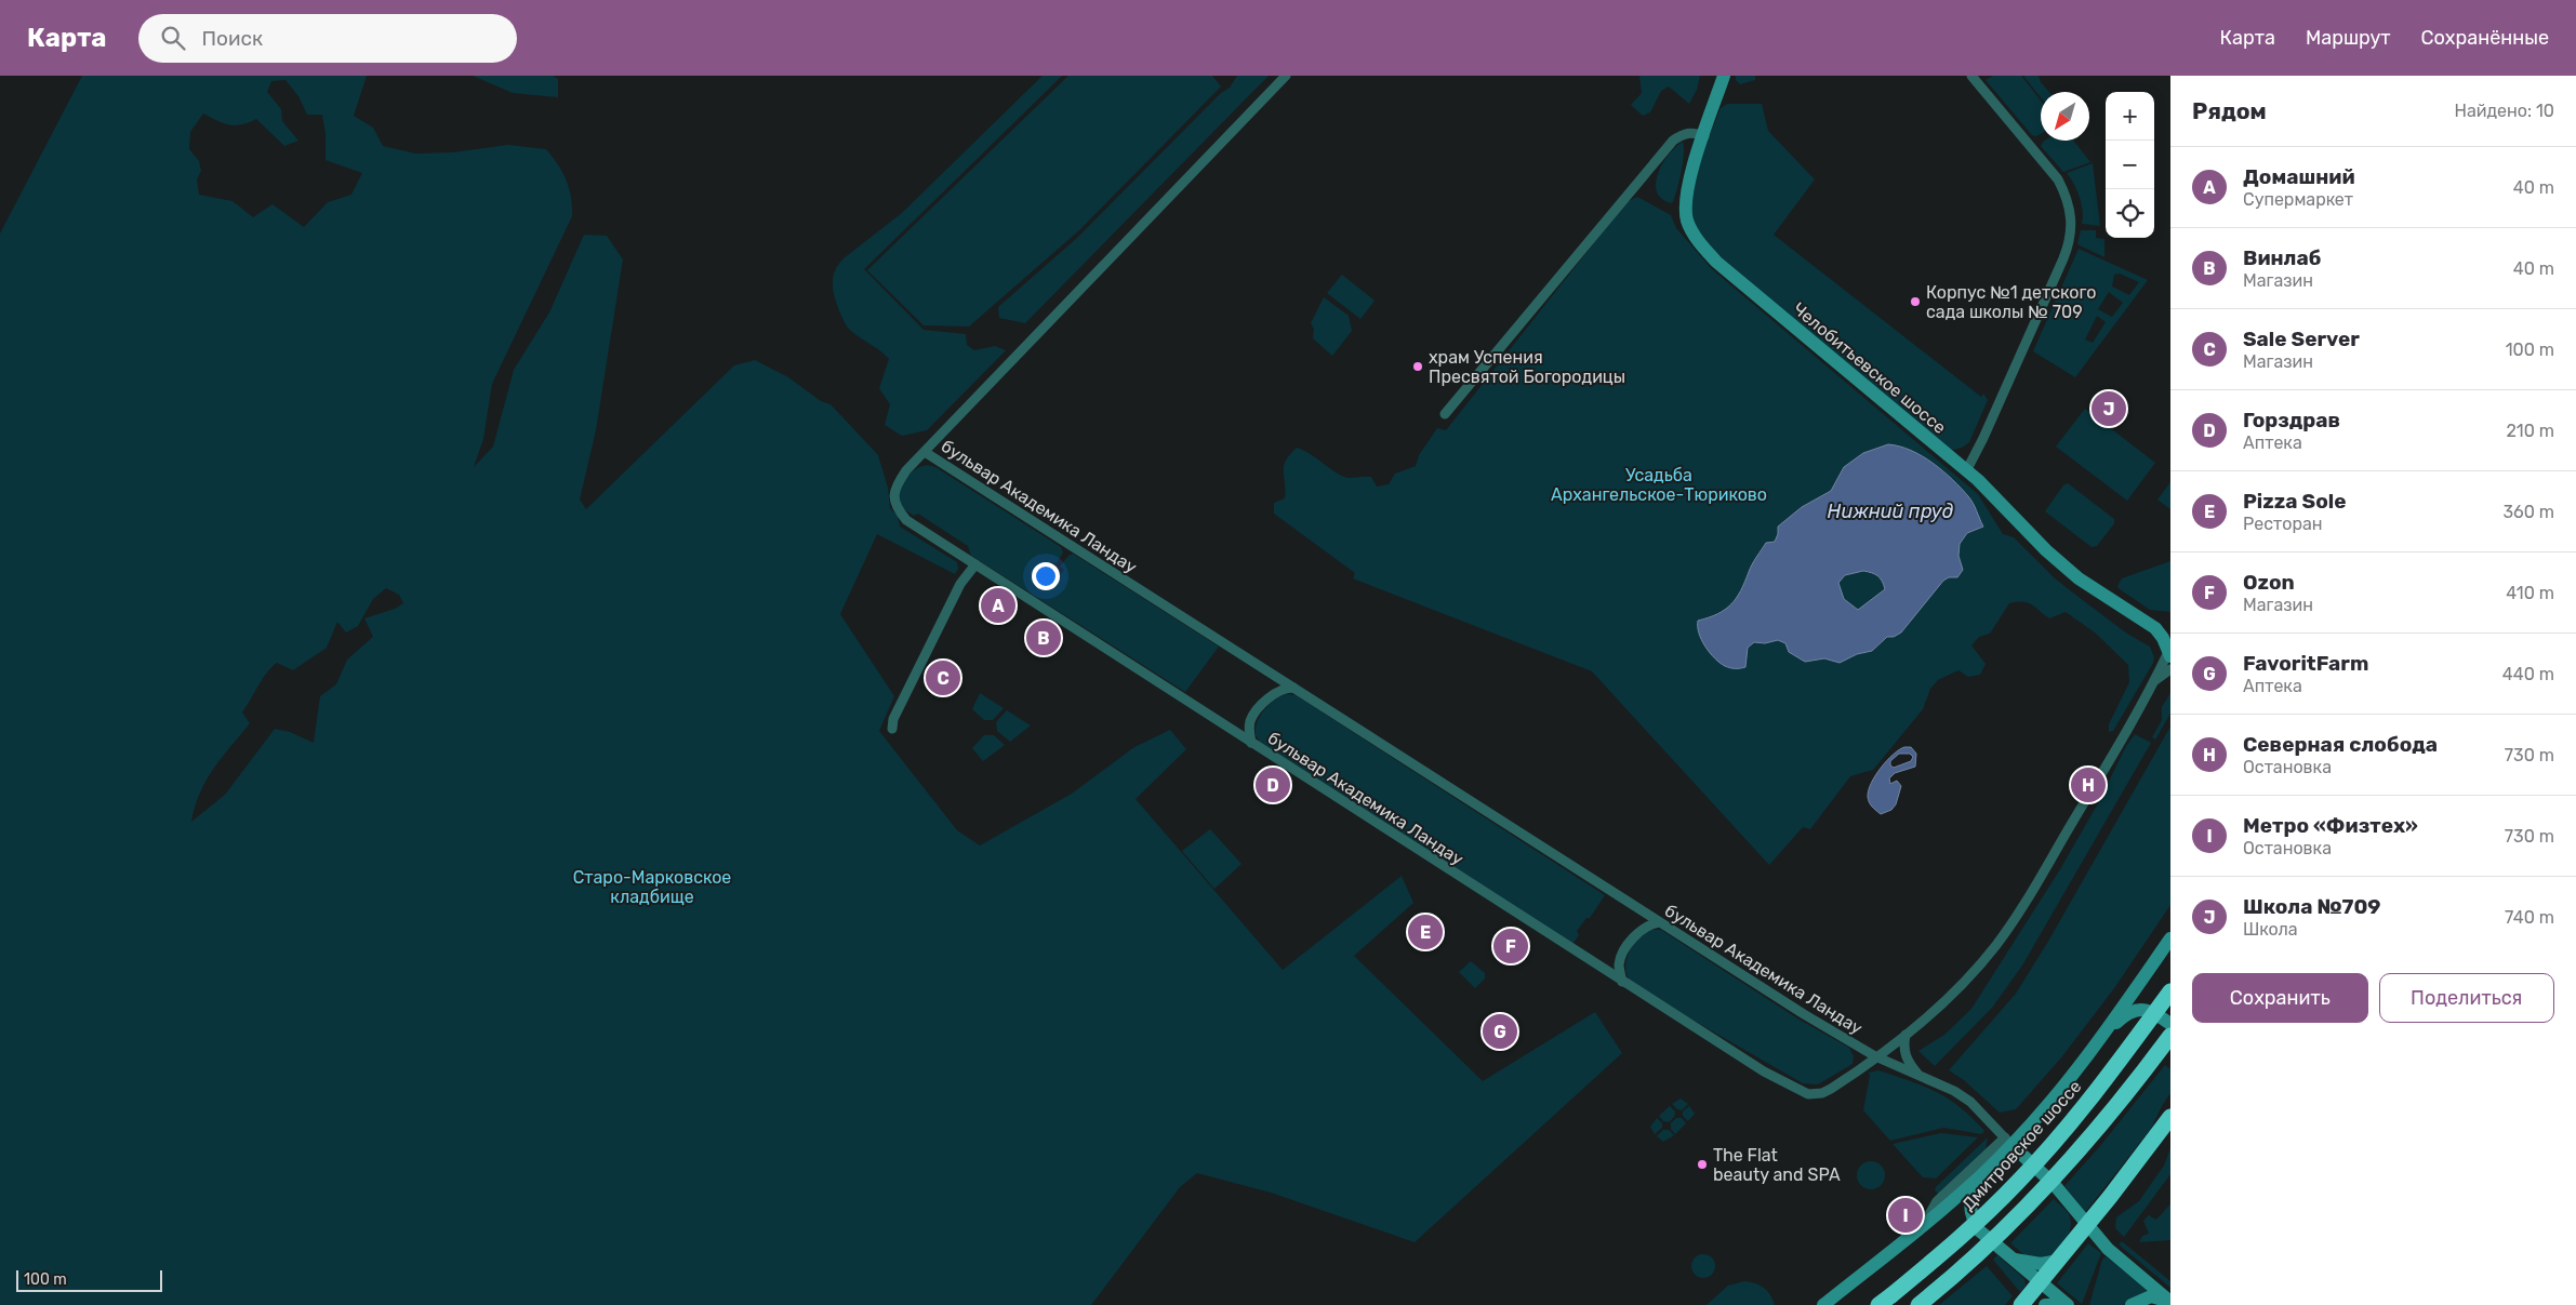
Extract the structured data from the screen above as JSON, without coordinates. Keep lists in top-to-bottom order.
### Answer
{
  "streets": {
    "highway": ["Дмитровское шоссе"],
    "main road": ["Челобитьевское шоссе"],
    "street": ["бульвар Академика Ландау"]
  },
  "crossings": [
    ["Челобитьевское шоссе", "бульвар Академика Ландау"]
  ],
  "water": ["Нижний пруд"],
  "parks": ["Усадьба Архангельское-Тюриково", "Старо-Марковское кладбище"],
  "places": ["Корпус №1 детского сада школы № 709", "храм Успения Пресвятой Богородицы", "The Flat beauty and SPA"],
  "scale_bar": "100 m",
  "north": "bottom left",
  "page": {
    "header": "Карта",
    "search": "Поиск",
    "nav": ["Карта", "Маршрут", "Сохранённые"],
    "heading": ["Рядом", "Найдено: 10"],
    "map_buttons": ["+", "−"],
    "list": [
      {
        "mark": "A",
        "name": "Домашний",
        "note": "Супермаркет",
        "value": "40 m"
      },
      {
        "mark": "B",
        "name": "Винлаб",
        "note": "Магазин",
        "value": "40 m"
      },
      {
        "mark": "C",
        "name": "Sale Server",
        "note": "Магазин",
        "value": "100 m"
      },
      {
        "mark": "D",
        "name": "Горздрав",
        "note": "Аптека",
        "value": "210 m"
      },
      {
        "mark": "E",
        "name": "Pizza Sole",
        "note": "Ресторан",
        "value": "360 m"
      },
      {
        "mark": "F",
        "name": "Ozon",
        "note": "Магазин",
        "value": "410 m"
      },
      {
        "mark": "G",
        "name": "FavoritFarm",
        "note": "Аптека",
        "value": "440 m"
      },
      {
        "mark": "H",
        "name": "Северная слобода",
        "note": "Остановка",
        "value": "730 m"
      },
      {
        "mark": "I",
        "name": "Метро «Физтех»",
        "note": "Остановка",
        "value": "730 m"
      },
      {
        "mark": "J",
        "name": "Школа №709",
        "note": "Школа",
        "value": "740 m"
      }
    ],
    "pins": [
      "J",
      "A",
      "B",
      "C",
      "D",
      "H",
      "E",
      "F",
      "G",
      "I"
    ],
    "buttons": ["Сохранить", "Поделиться"],
    "scale": "100 m"
  }
}
